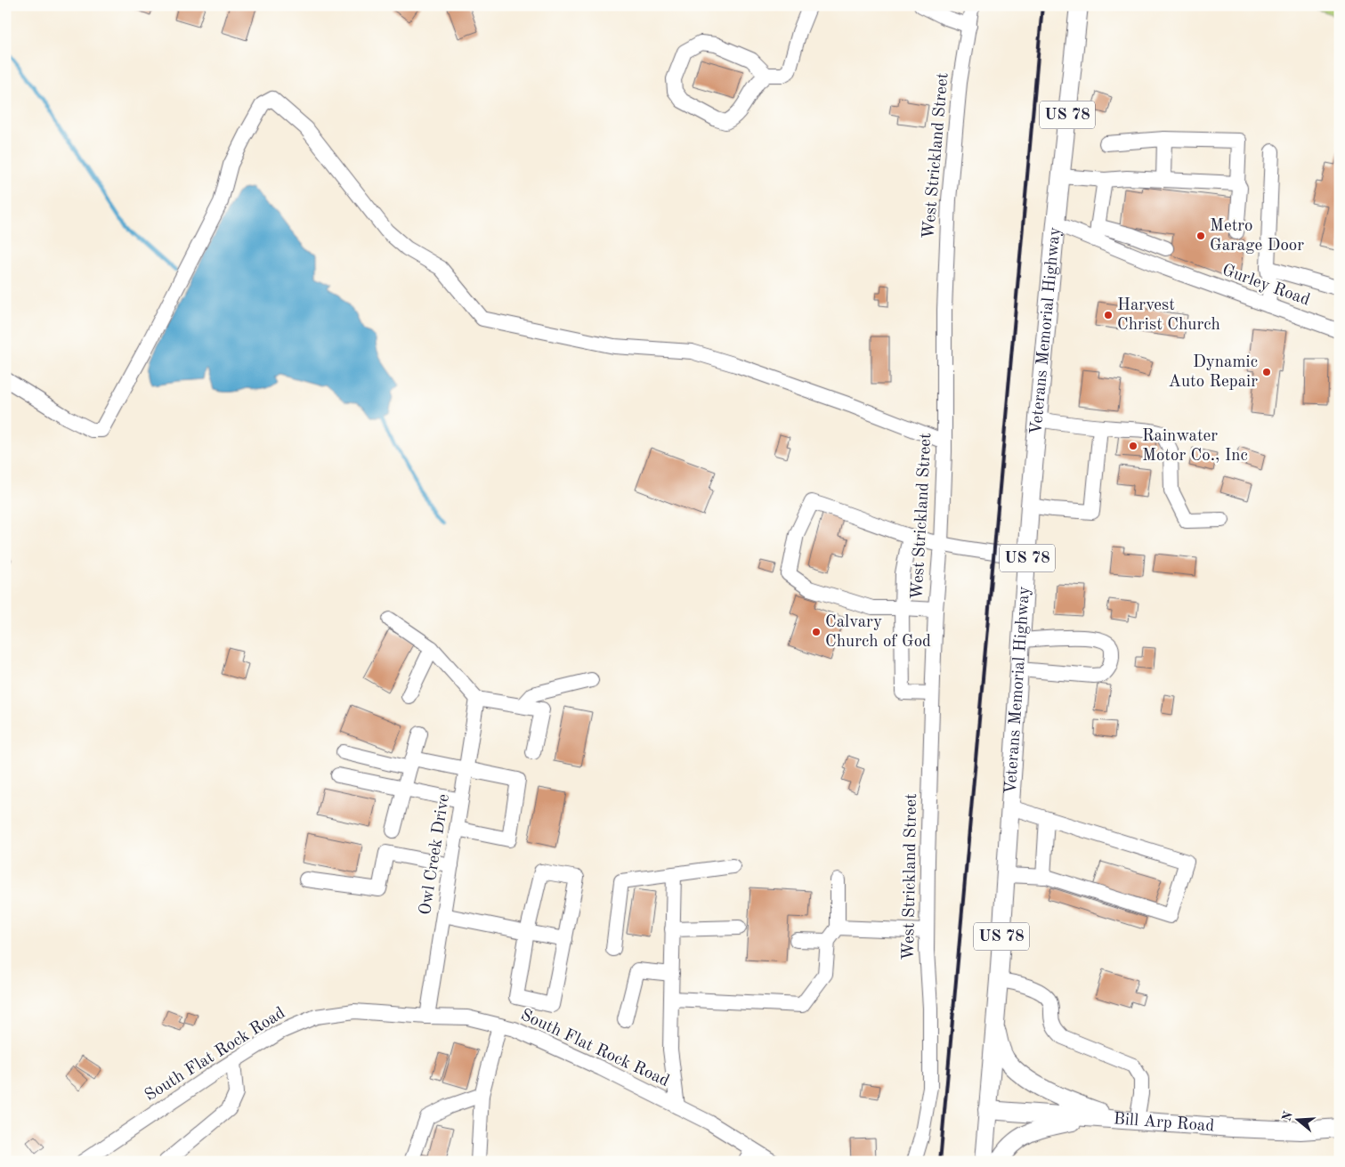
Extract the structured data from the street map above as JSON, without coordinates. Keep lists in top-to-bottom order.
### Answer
{
  "streets": {
    "main road": ["US 78", "Veterans Memorial Highway", "Bill Arp Road"],
    "street": [
      "West Strickland Street",
      "Gurley Road",
      "Owl Creek Drive",
      "South Flat Rock Road"
    ]
  },
  "crossings": [
    ["Gurley Road", "Veterans Memorial Highway"],
    ["Veterans Memorial Highway", "Bill Arp Road"],
    ["Owl Creek Drive", "South Flat Rock Road"]
  ],
  "places": [
    "Metro Garage Door",
    "Harvest Christ Church",
    "Dynamic Auto Repair",
    "Rainwater Motor Co., Inc",
    "Calvary Church of God"
  ],
  "north": "left"
}
